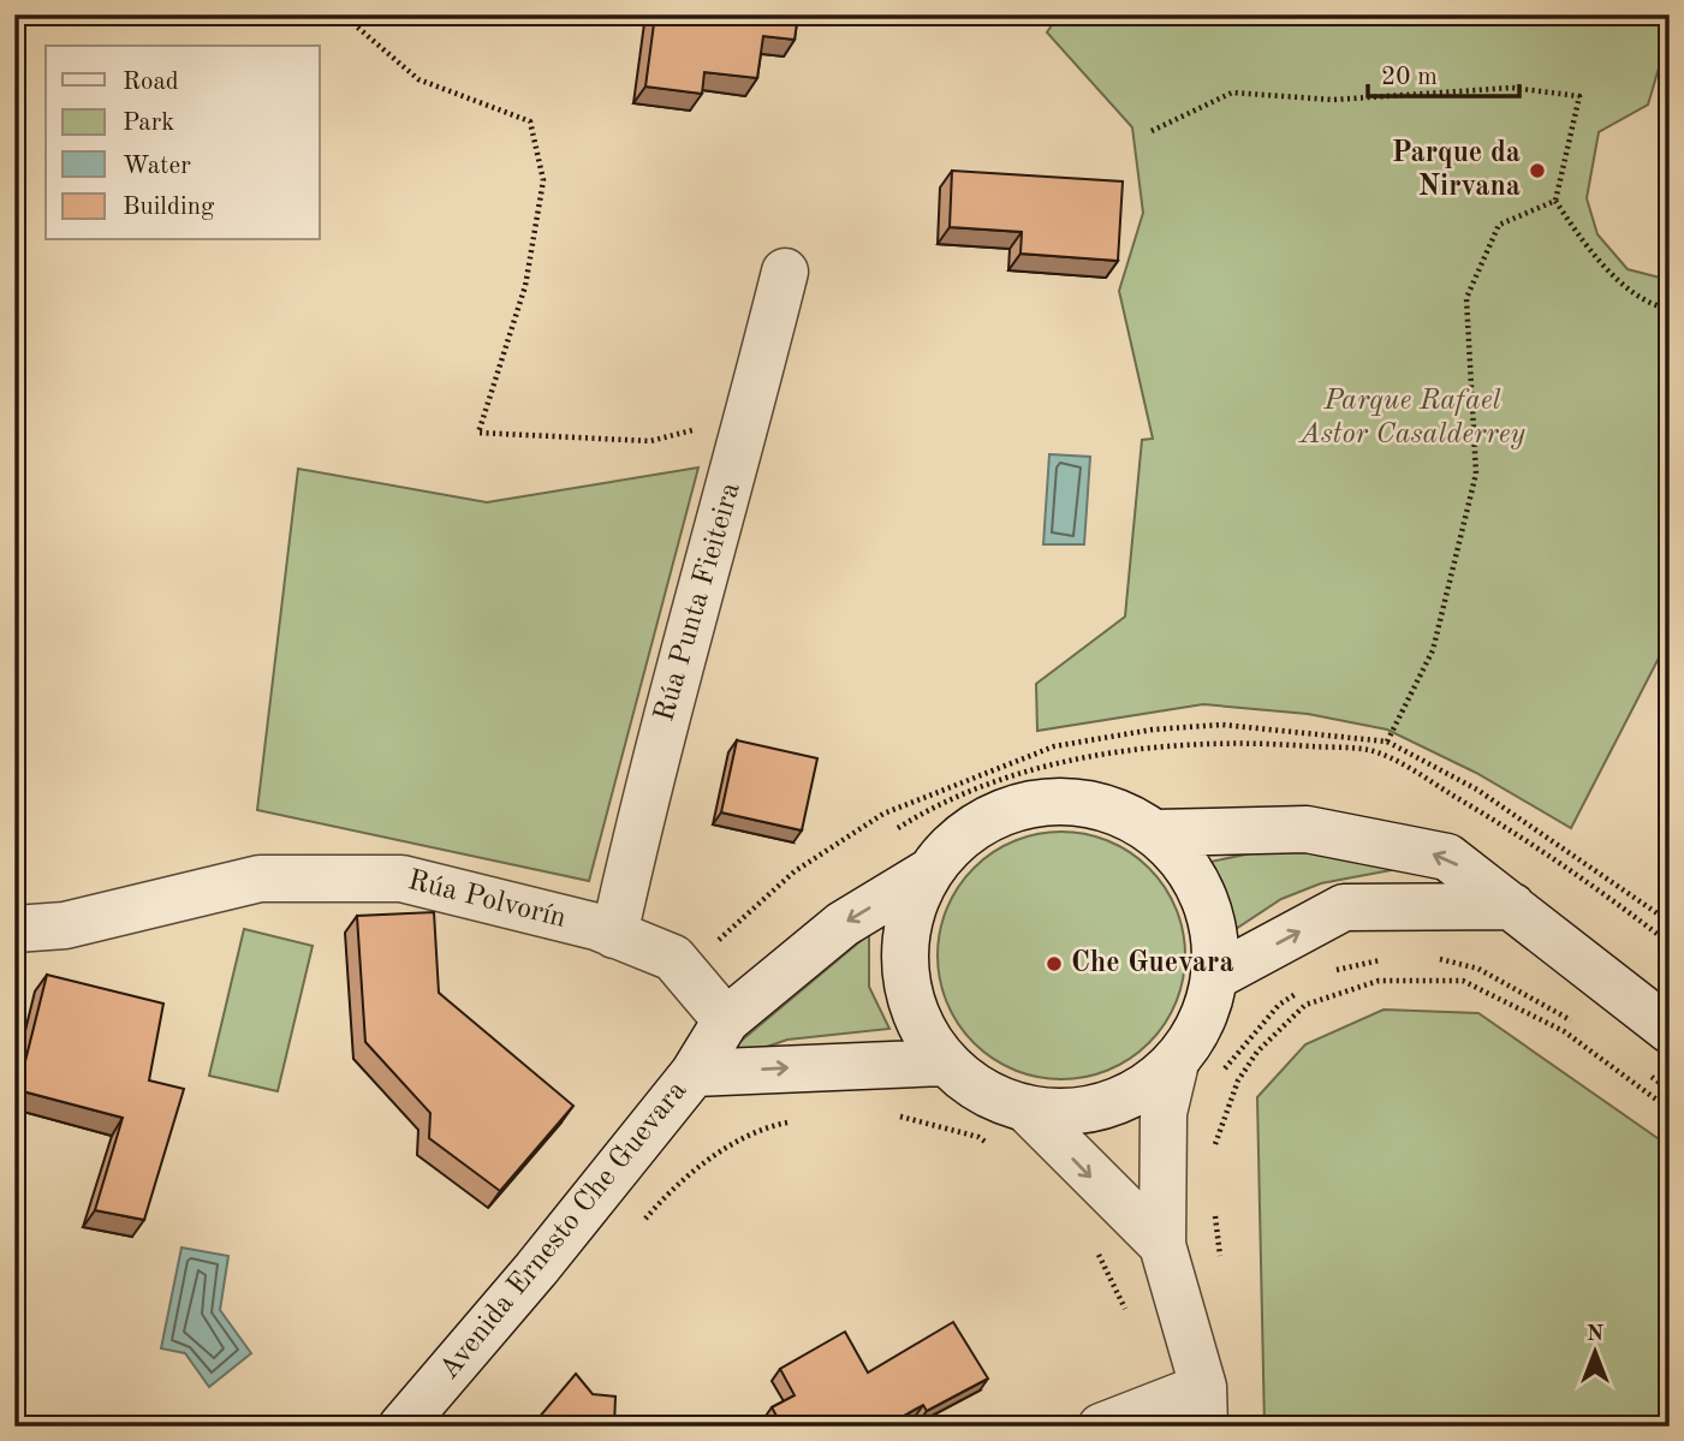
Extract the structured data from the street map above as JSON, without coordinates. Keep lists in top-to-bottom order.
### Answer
{
  "streets": {
    "main road": ["Rúa Punta Fieiteira", "Rúa Polvorín", "Avenida Ernesto Che Guevara"]
  },
  "crossings": [
    ["Rúa Punta Fieiteira", "Rúa Polvorín"],
    ["Rúa Polvorín", "Avenida Ernesto Che Guevara"]
  ],
  "parks": ["Parque Rafael Astor Casalderrey"],
  "places": ["Parque da Nirvana", "Che Guevara"],
  "legend": [
    "Road",
    "Park",
    "Water",
    "Building"
  ],
  "scale_bar": "20 m",
  "north": "top"
}
